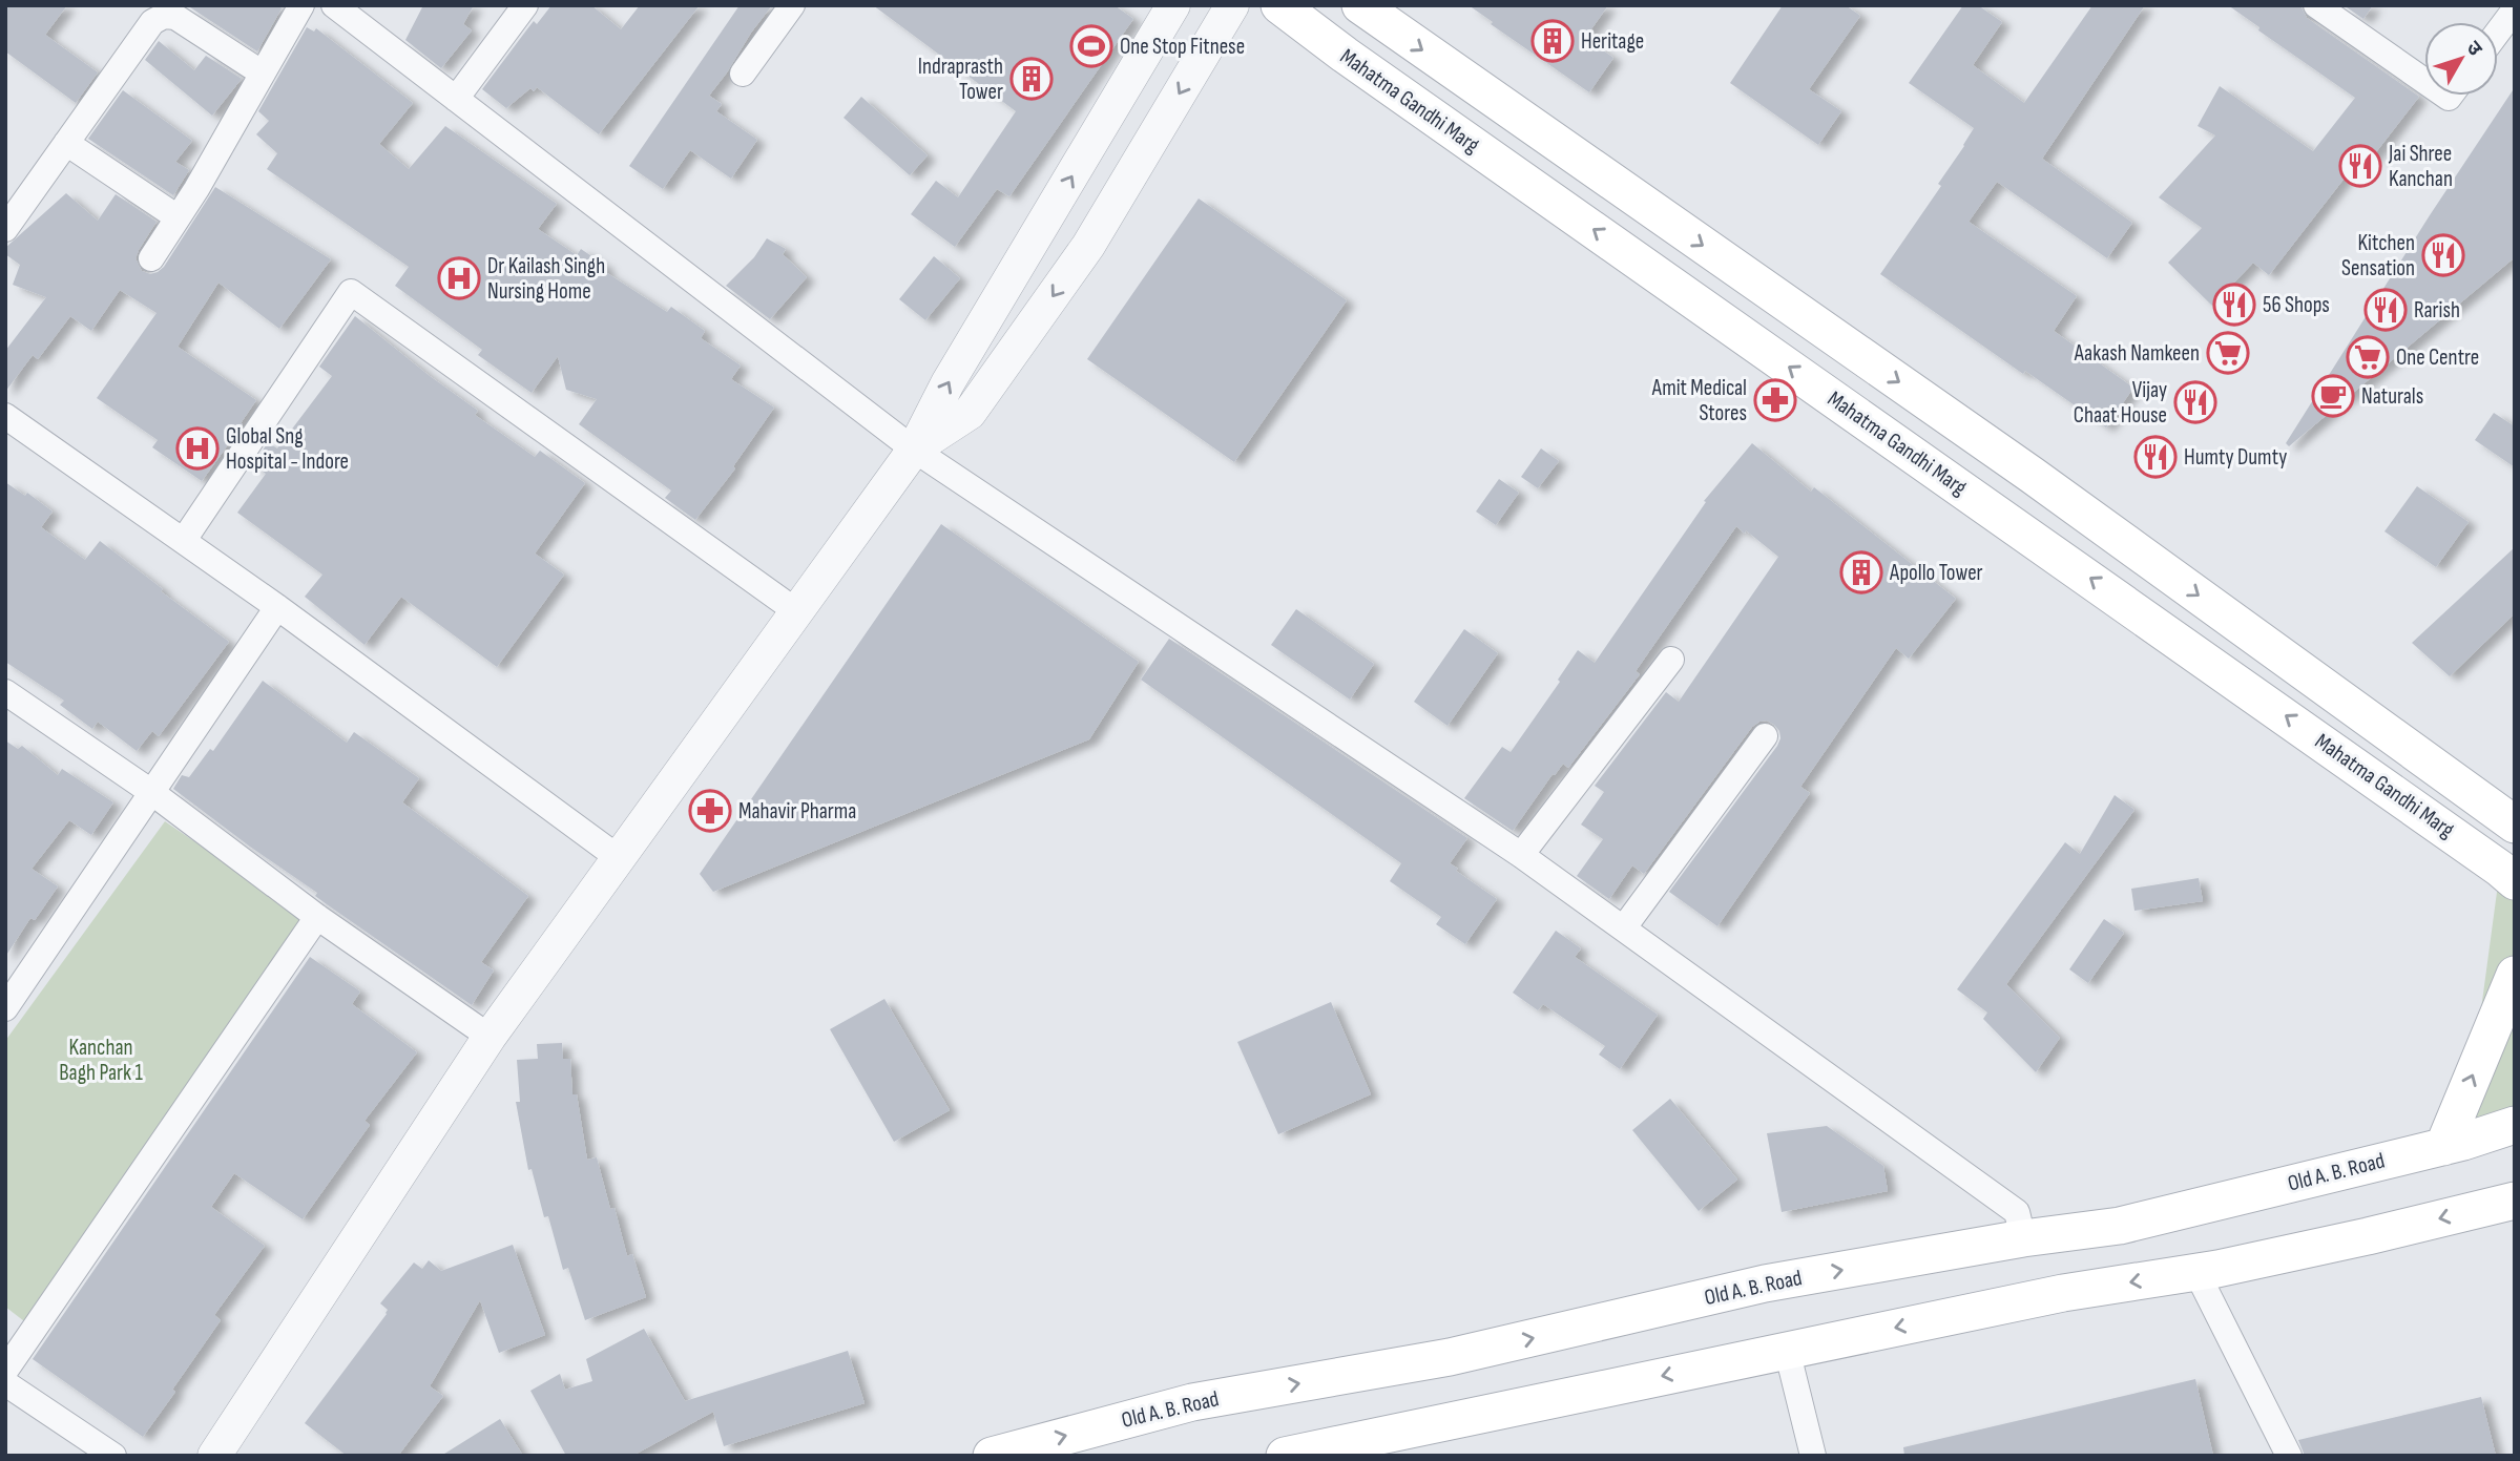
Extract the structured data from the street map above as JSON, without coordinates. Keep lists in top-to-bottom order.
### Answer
{
  "streets": {
    "main road": ["Mahatma Gandhi Marg", "Old A. B. Road"]
  },
  "parks": ["Kanchan Bagh Park 1"],
  "places": {
    "building": ["Heritage", "Indraprasth Tower", "Apollo Tower"],
    "sports": ["One Stop Fitnese"],
    "restaurant": [
      "Jai Shree Kanchan",
      "Kitchen Sensation",
      "56 Shops",
      "Rarish",
      "Vijay Chaat House",
      "Humty Dumty"
    ],
    "hospital": ["Dr Kailash Singh Nursing Home", "Global Sng Hospital - Indore"],
    "supermarket": ["Aakash Namkeen", "One Centre"],
    "cafe": ["Naturals"],
    "pharmacy": ["Amit Medical Stores", "Mahavir Pharma"]
  },
  "north": "top right"
}
